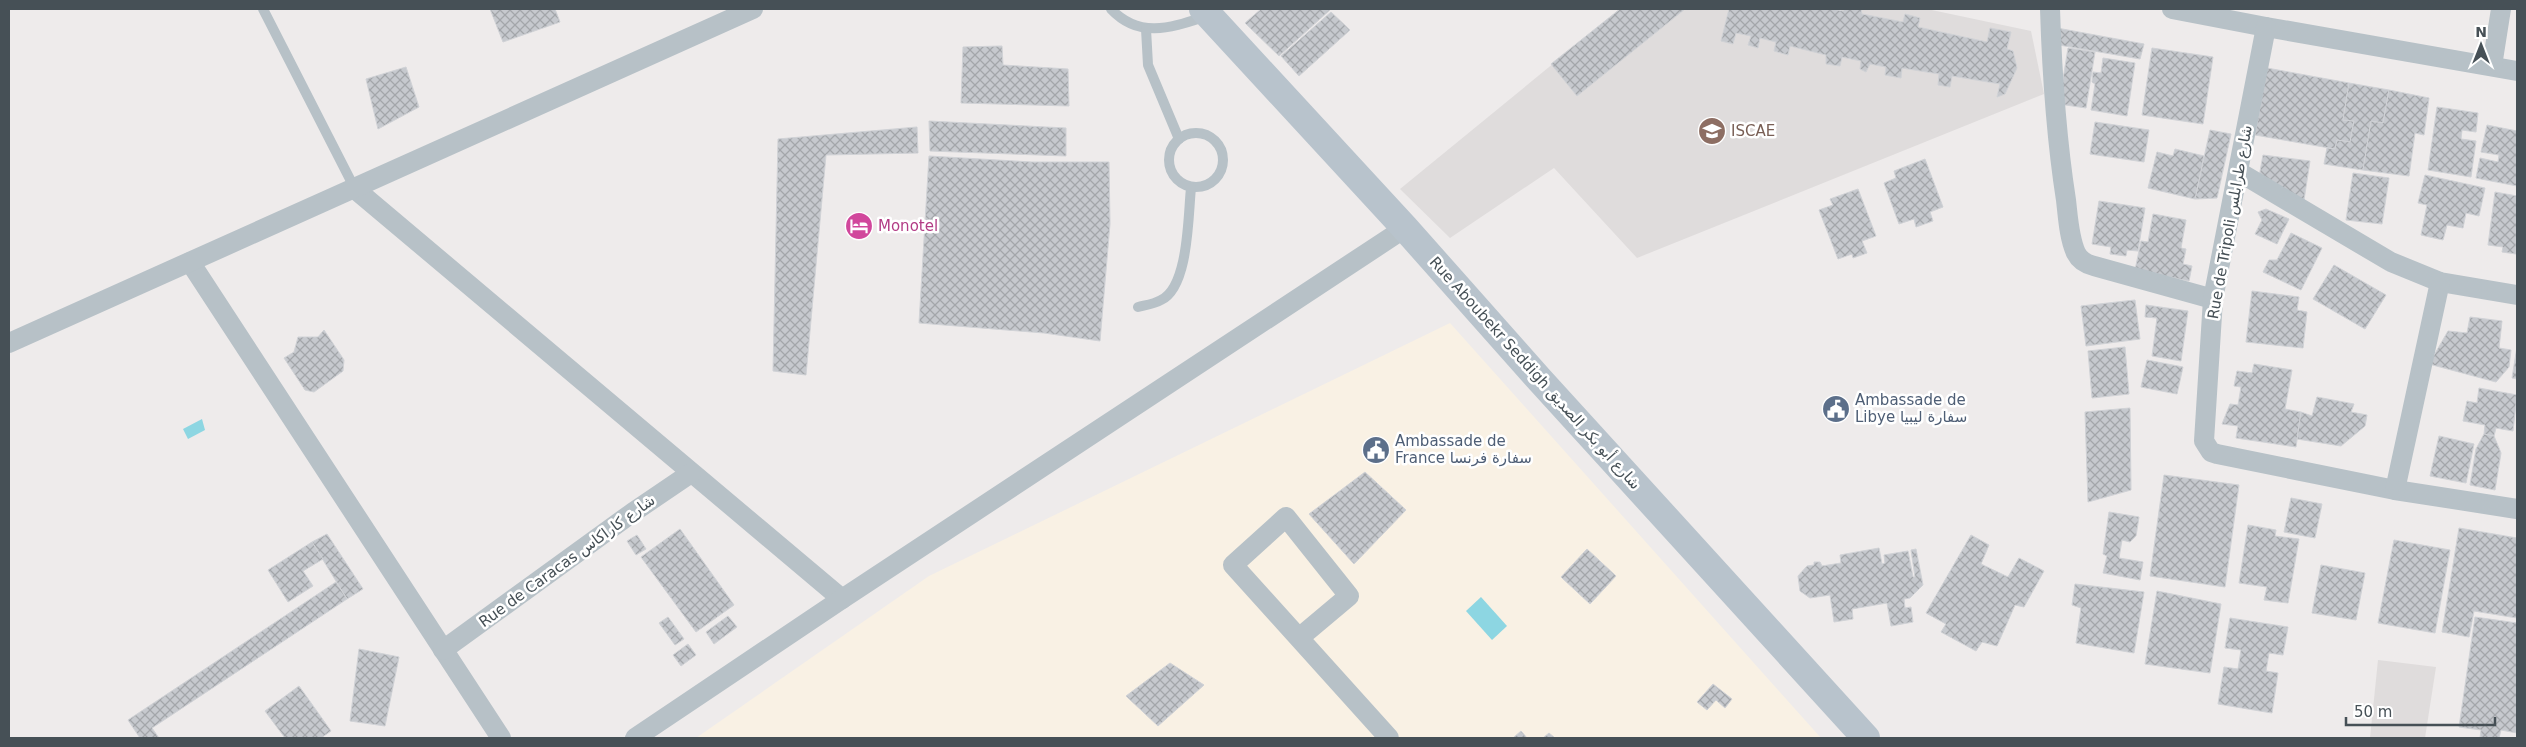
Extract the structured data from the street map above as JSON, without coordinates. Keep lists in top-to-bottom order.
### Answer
{
  "streets": {
    "street": ["Rue de Tripoli شارع طرابلس", "Rue Aboubekr Seddigh شارع أبو بكر الصديق", "Rue de Caracas شارع كاراكاس"]
  },
  "places": {
    "school or university": ["ISCAE"],
    "hotel": ["Monotel"],
    "public building": ["Ambassade de Libye سفارة ليبيا", "Ambassade de France سفارة فرنسا"]
  },
  "scale_bar": "50 m",
  "north": "top"
}
